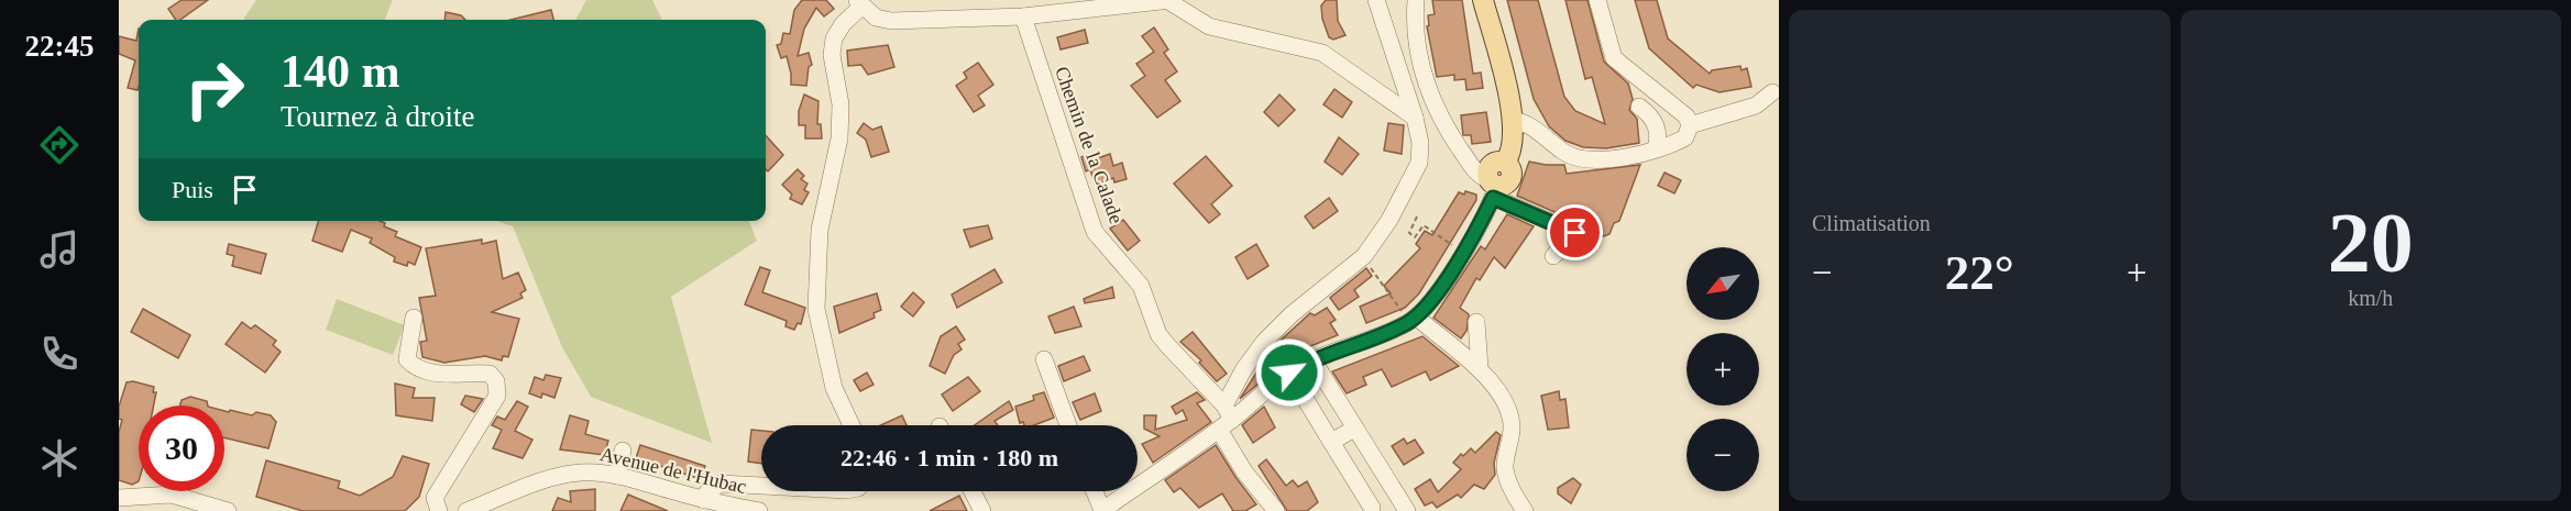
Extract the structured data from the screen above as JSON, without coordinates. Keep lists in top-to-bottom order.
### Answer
{
  "streets": {
    "street": ["Chemin de la Calade", "Avenue de l'Hubac"]
  },
  "north": "bottom left",
  "page": {
    "tabs": "22:45",
    "tile": [
      "Climatisation",
      ["20", "km/h"]
    ],
    "turn": ["140 m", "Tournez à droite"],
    "then": "Puis",
    "heat": ["−", "22°", "+"],
    "map_buttons": ["+", "−"],
    "limit": "30",
    "trip": "22:46 · 1 min · 180 m"
  }
}
